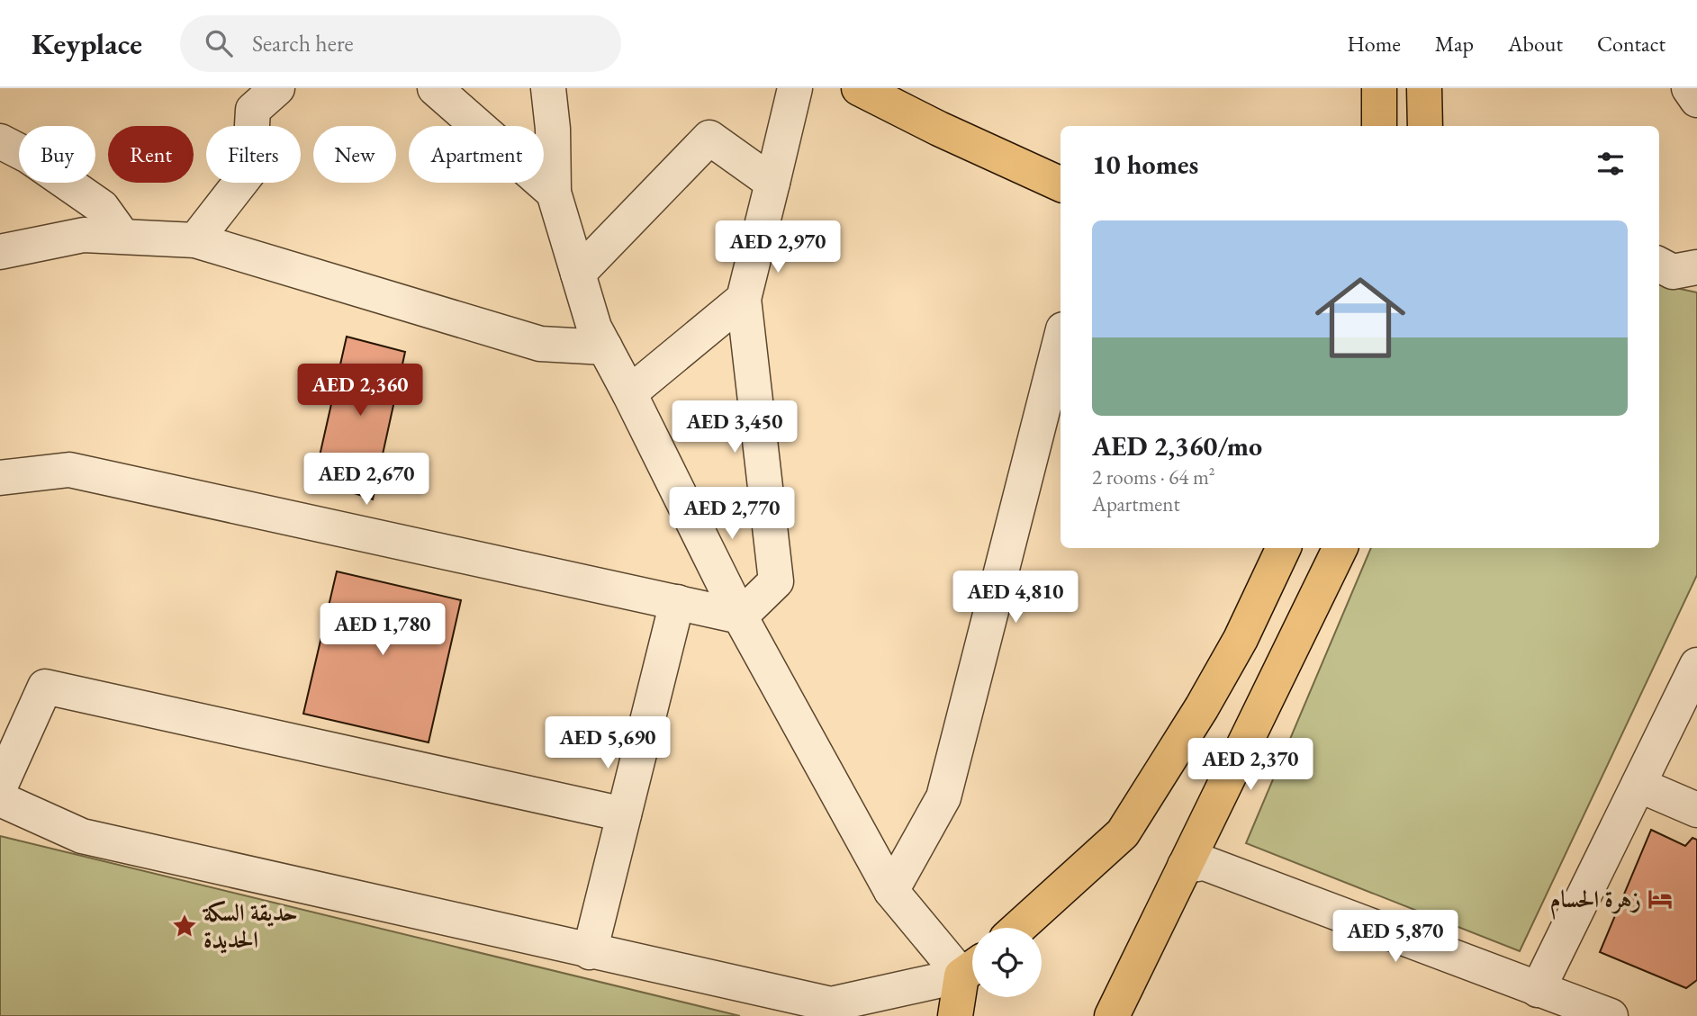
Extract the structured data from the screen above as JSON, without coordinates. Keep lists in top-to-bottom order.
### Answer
{
  "places": {
    "hotel": ["زهرة الحسام"],
    "place": ["حديقة السكة الحديدة"]
  },
  "page": {
    "header": "Keyplace",
    "search": "Search here",
    "nav": [
      "Home",
      "Map",
      "About",
      "Contact"
    ],
    "chip": [
      "Buy",
      "Rent",
      "Filters",
      "New",
      "Apartment"
    ],
    "heading": "10 homes",
    "list": [
      {
        "name": "AED 2,360/mo",
        "note": "2 rooms · 64 m² · Apartment"
      }
    ],
    "price": [
      "AED 2,970",
      "AED 2,360",
      "AED 3,450",
      "AED 2,670",
      "AED 2,770",
      "AED 4,810",
      "AED 1,780",
      "AED 5,690",
      "AED 2,370",
      "AED 5,870"
    ]
  }
}
